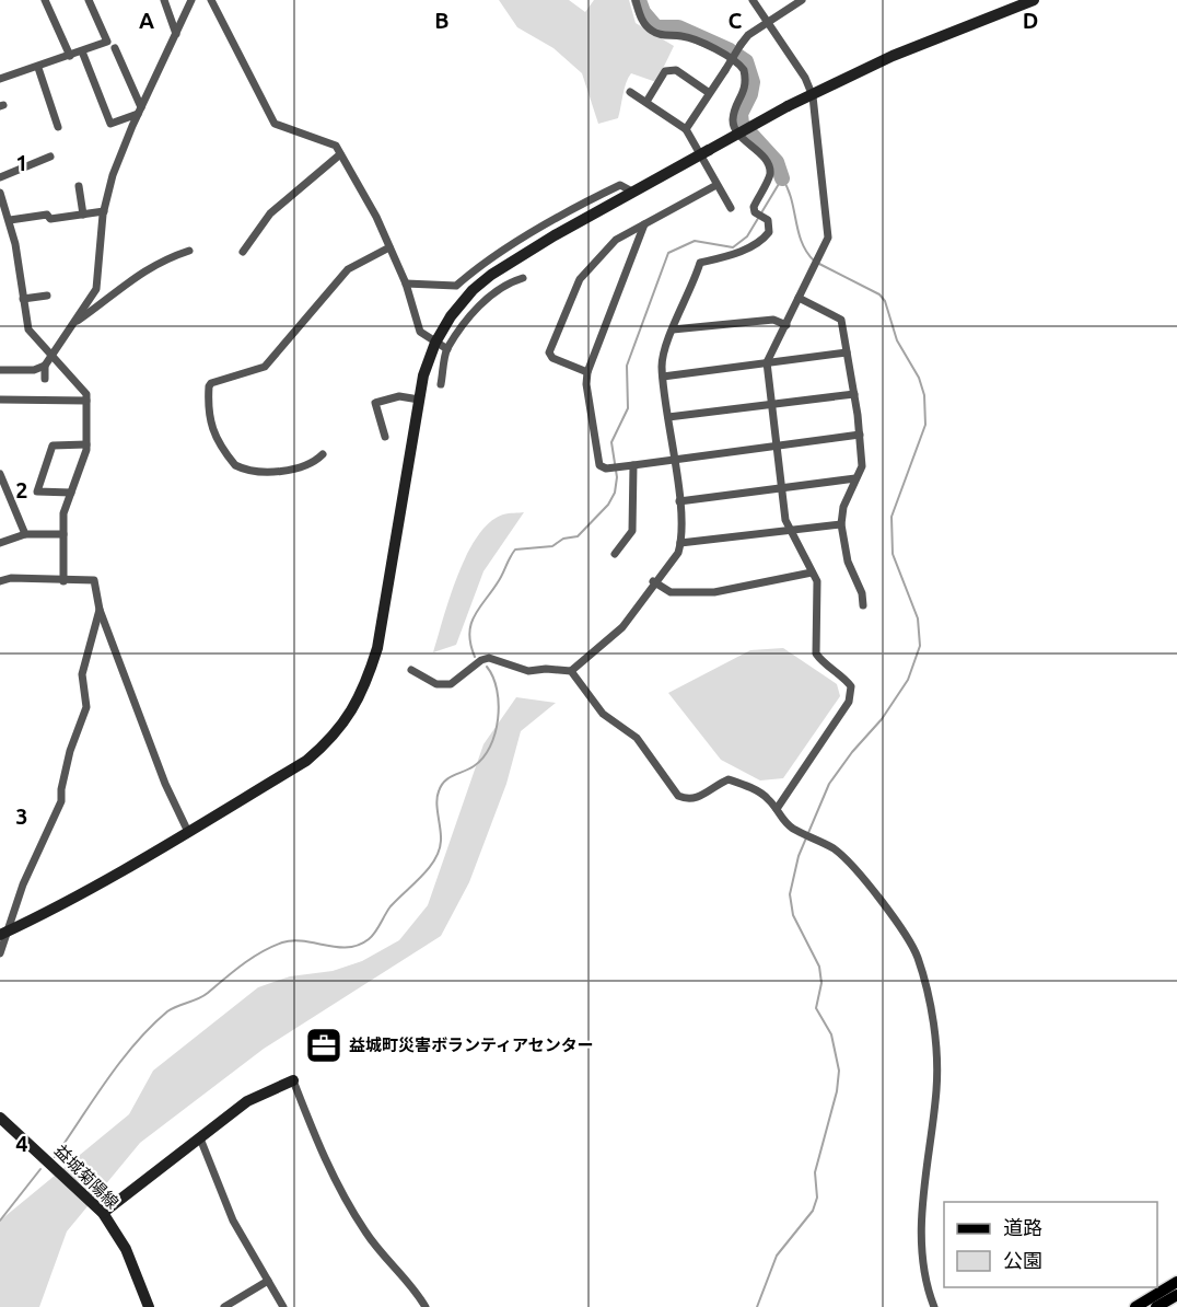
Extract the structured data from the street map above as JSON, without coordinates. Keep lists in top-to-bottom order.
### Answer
{
  "streets": {
    "street": ["益城菊陽線"]
  },
  "places": {
    "office": ["益城町災害ボランティアセンター"]
  },
  "legend": ["道路", "公園"],
  "grid": {
    "columns": [
      "A",
      "B",
      "C",
      "D"
    ],
    "rows": [
      "1",
      "2",
      "3",
      "4"
    ]
  }
}
